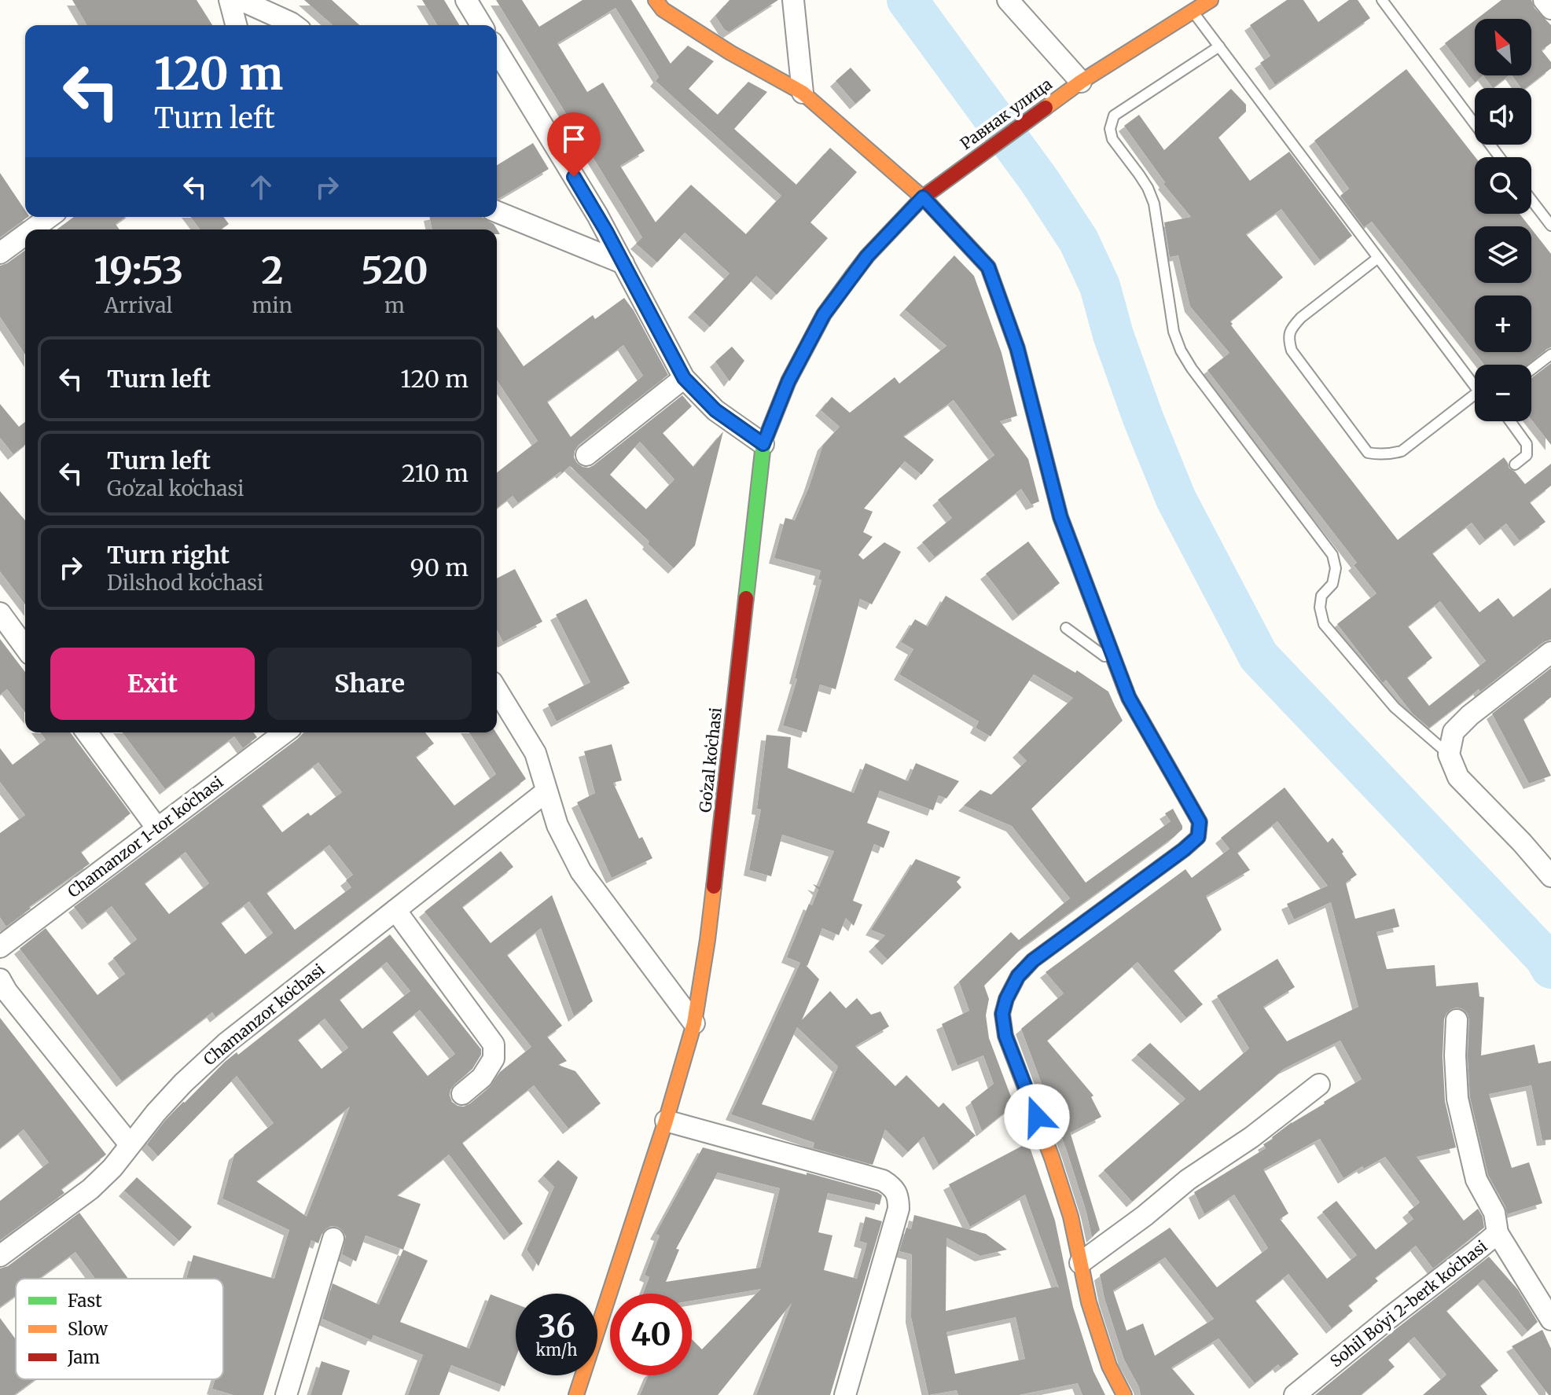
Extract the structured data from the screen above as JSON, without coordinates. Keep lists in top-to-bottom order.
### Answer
{
  "streets": {
    "street": [
      "Равнак улица",
      "Goʻzal koʻchasi",
      "Chamanzor 1-tor koʻchasi",
      "Chamanzor koʻchasi",
      "Sohil Boʻyi 2-berk koʻchasi"
    ]
  },
  "crossings": [
    ["Равнак улица", "Goʻzal koʻchasi"]
  ],
  "legend": ["Fast", "Slow", "Jam"],
  "north": "top left",
  "page": {
    "map_buttons": ["+", "−"],
    "turn": ["120 m", "Turn left"],
    "eta": [
      "19:53",
      "Arrival",
      "2",
      "min",
      "520",
      "m"
    ],
    "list": [
      {
        "name": "Turn left",
        "value": "120 m"
      },
      {
        "name": "Turn left",
        "note": "Goʻzal koʻchasi",
        "value": "210 m"
      },
      {
        "name": "Turn right",
        "note": "Dilshod koʻchasi",
        "value": "90 m"
      }
    ],
    "buttons": ["Exit", "Share"],
    "speed": "36 km/h",
    "limit": "40"
  }
}
